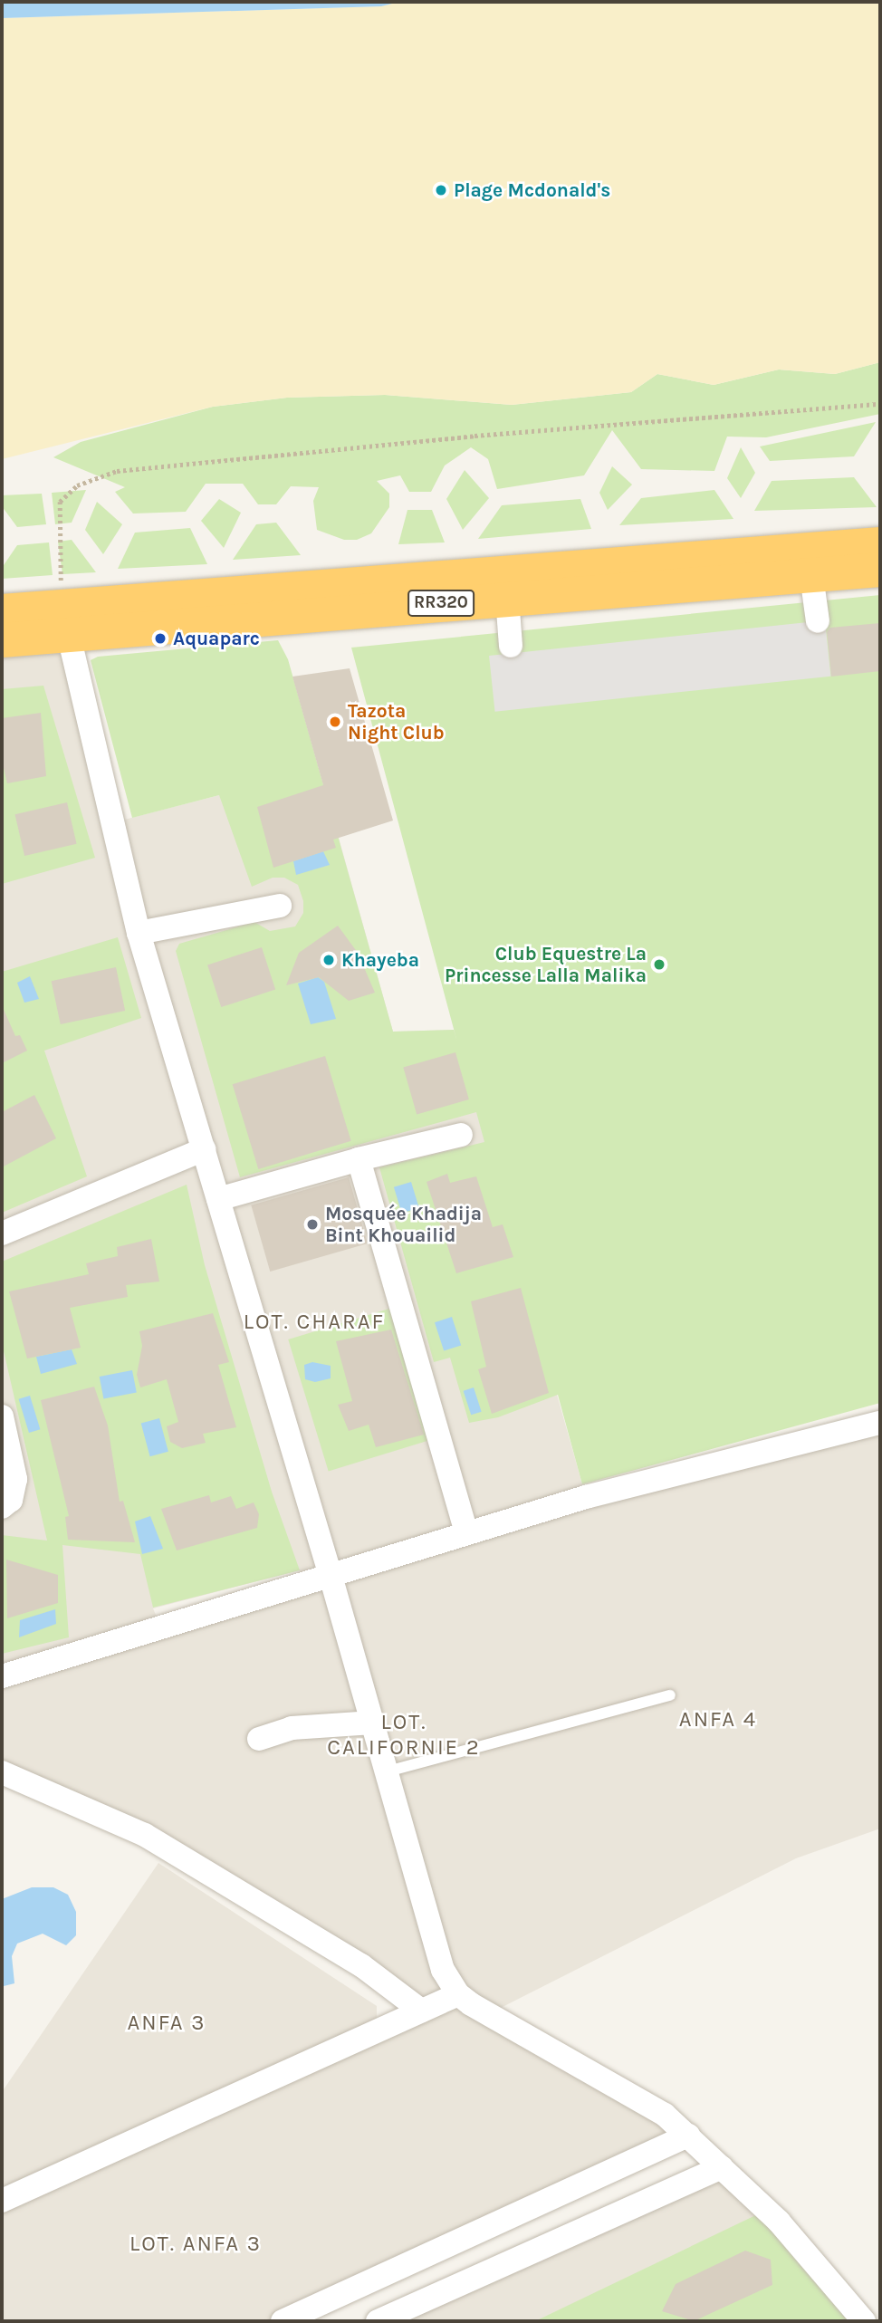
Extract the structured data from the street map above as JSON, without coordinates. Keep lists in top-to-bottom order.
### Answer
{
  "streets": {
    "highway": ["RR320"]
  },
  "districts": [
    "LOT. CHARAF",
    "ANFA 4",
    "LOT. CALIFORNIE 2",
    "ANFA 3",
    "LOT. ANFA 3"
  ],
  "places": [
    "Plage Mcdonald's",
    "Aquaparc",
    "Tazota Night Club",
    "Khayeba",
    "Club Equestre La Princesse Lalla Malika",
    "Mosquée Khadija Bint Khouailid"
  ]
}
